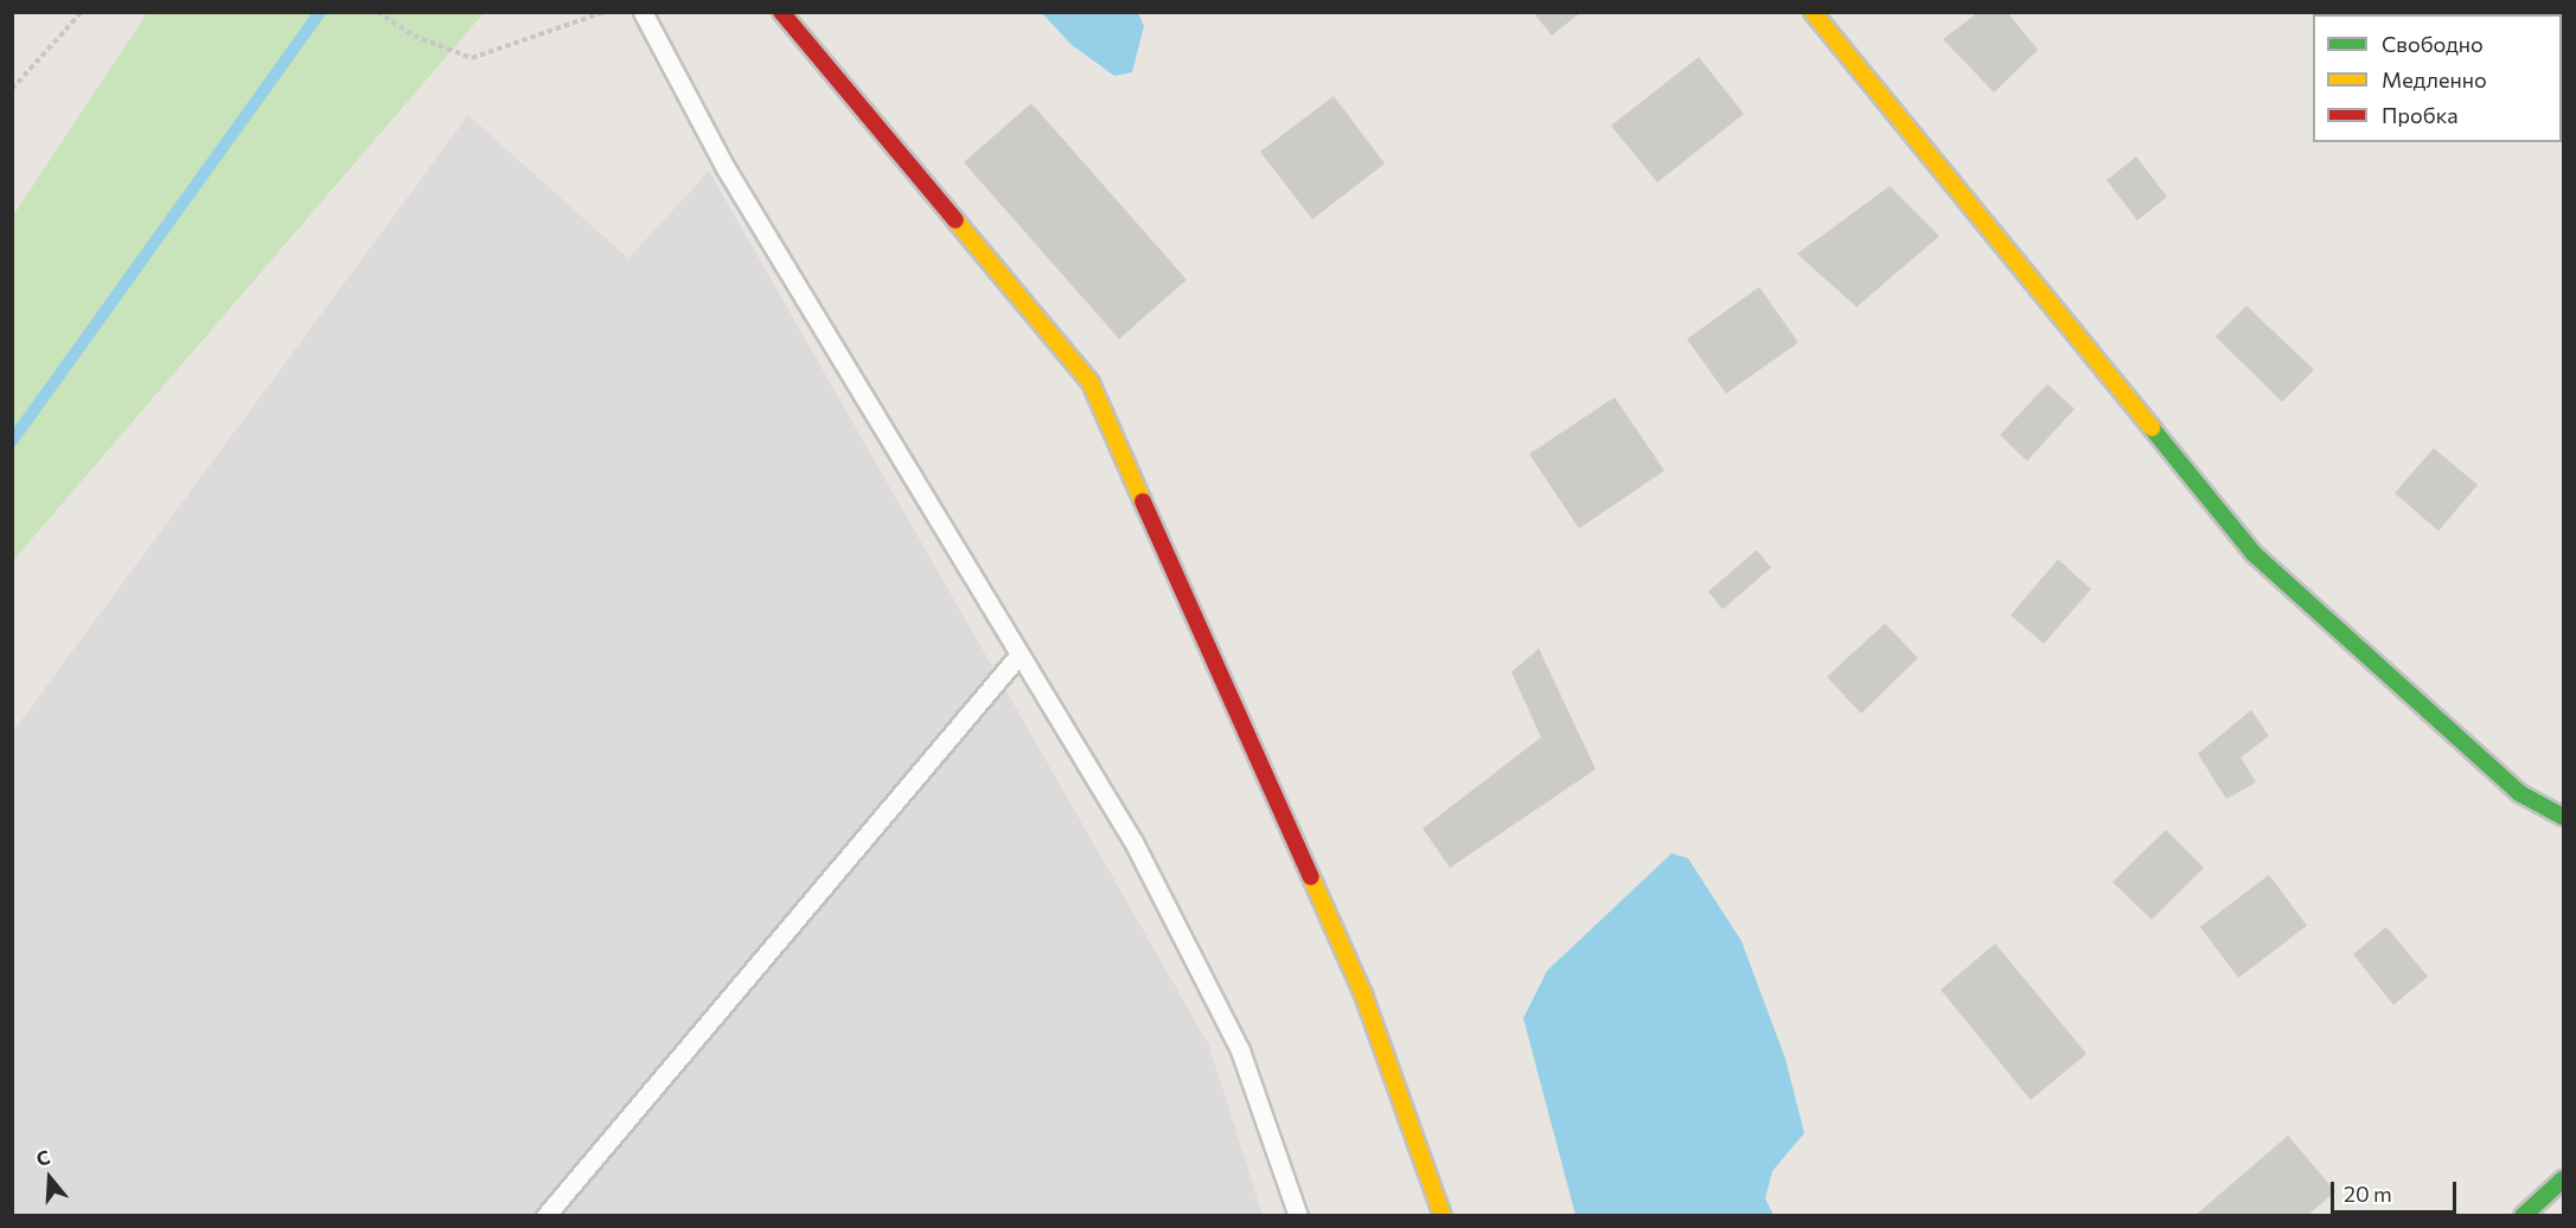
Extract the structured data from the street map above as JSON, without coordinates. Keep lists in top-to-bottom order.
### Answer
{
  "legend": ["Свободно", "Медленно", "Пробка"],
  "scale_bar": "20 m",
  "north": "top"
}
